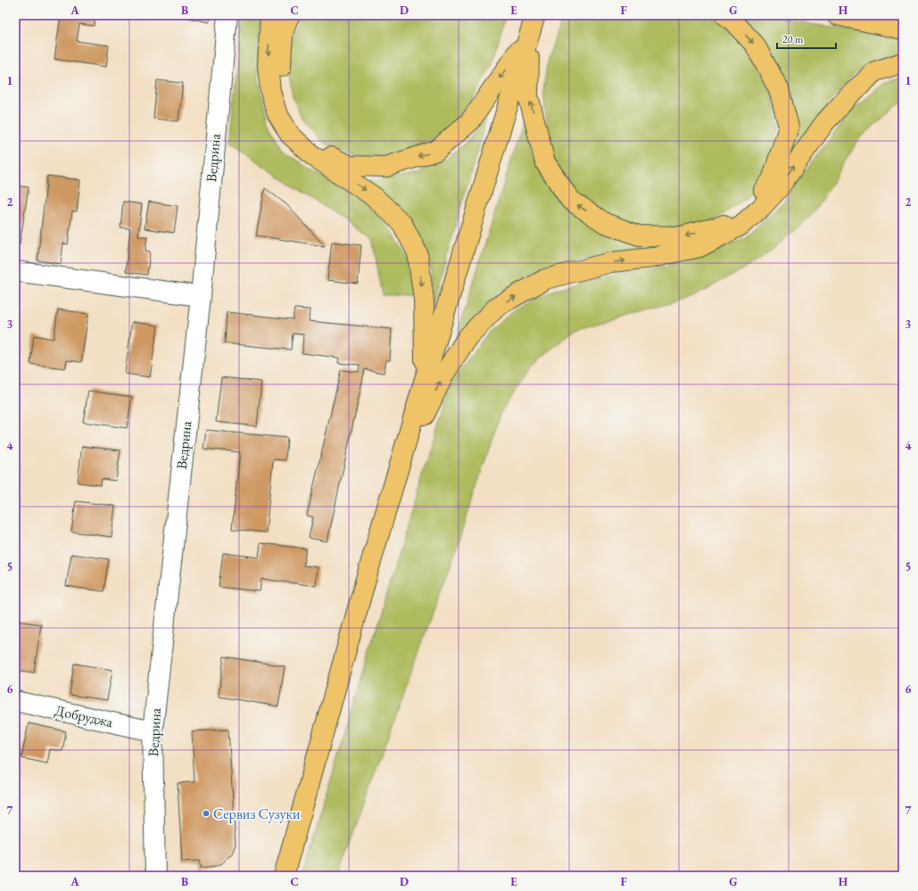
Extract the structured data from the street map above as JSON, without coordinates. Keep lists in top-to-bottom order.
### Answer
{
  "streets": {
    "street": ["Ведрина", "Добруджа"]
  },
  "crossings": [
    ["Ведрина", "Добруджа"]
  ],
  "places": ["Сервиз Сузуки"],
  "scale_bar": "20 m",
  "grid": {
    "columns": [
      "A",
      "B",
      "C",
      "D",
      "E",
      "F",
      "G",
      "H"
    ],
    "rows": [
      "1",
      "2",
      "3",
      "4",
      "5",
      "6",
      "7"
    ]
  }
}
